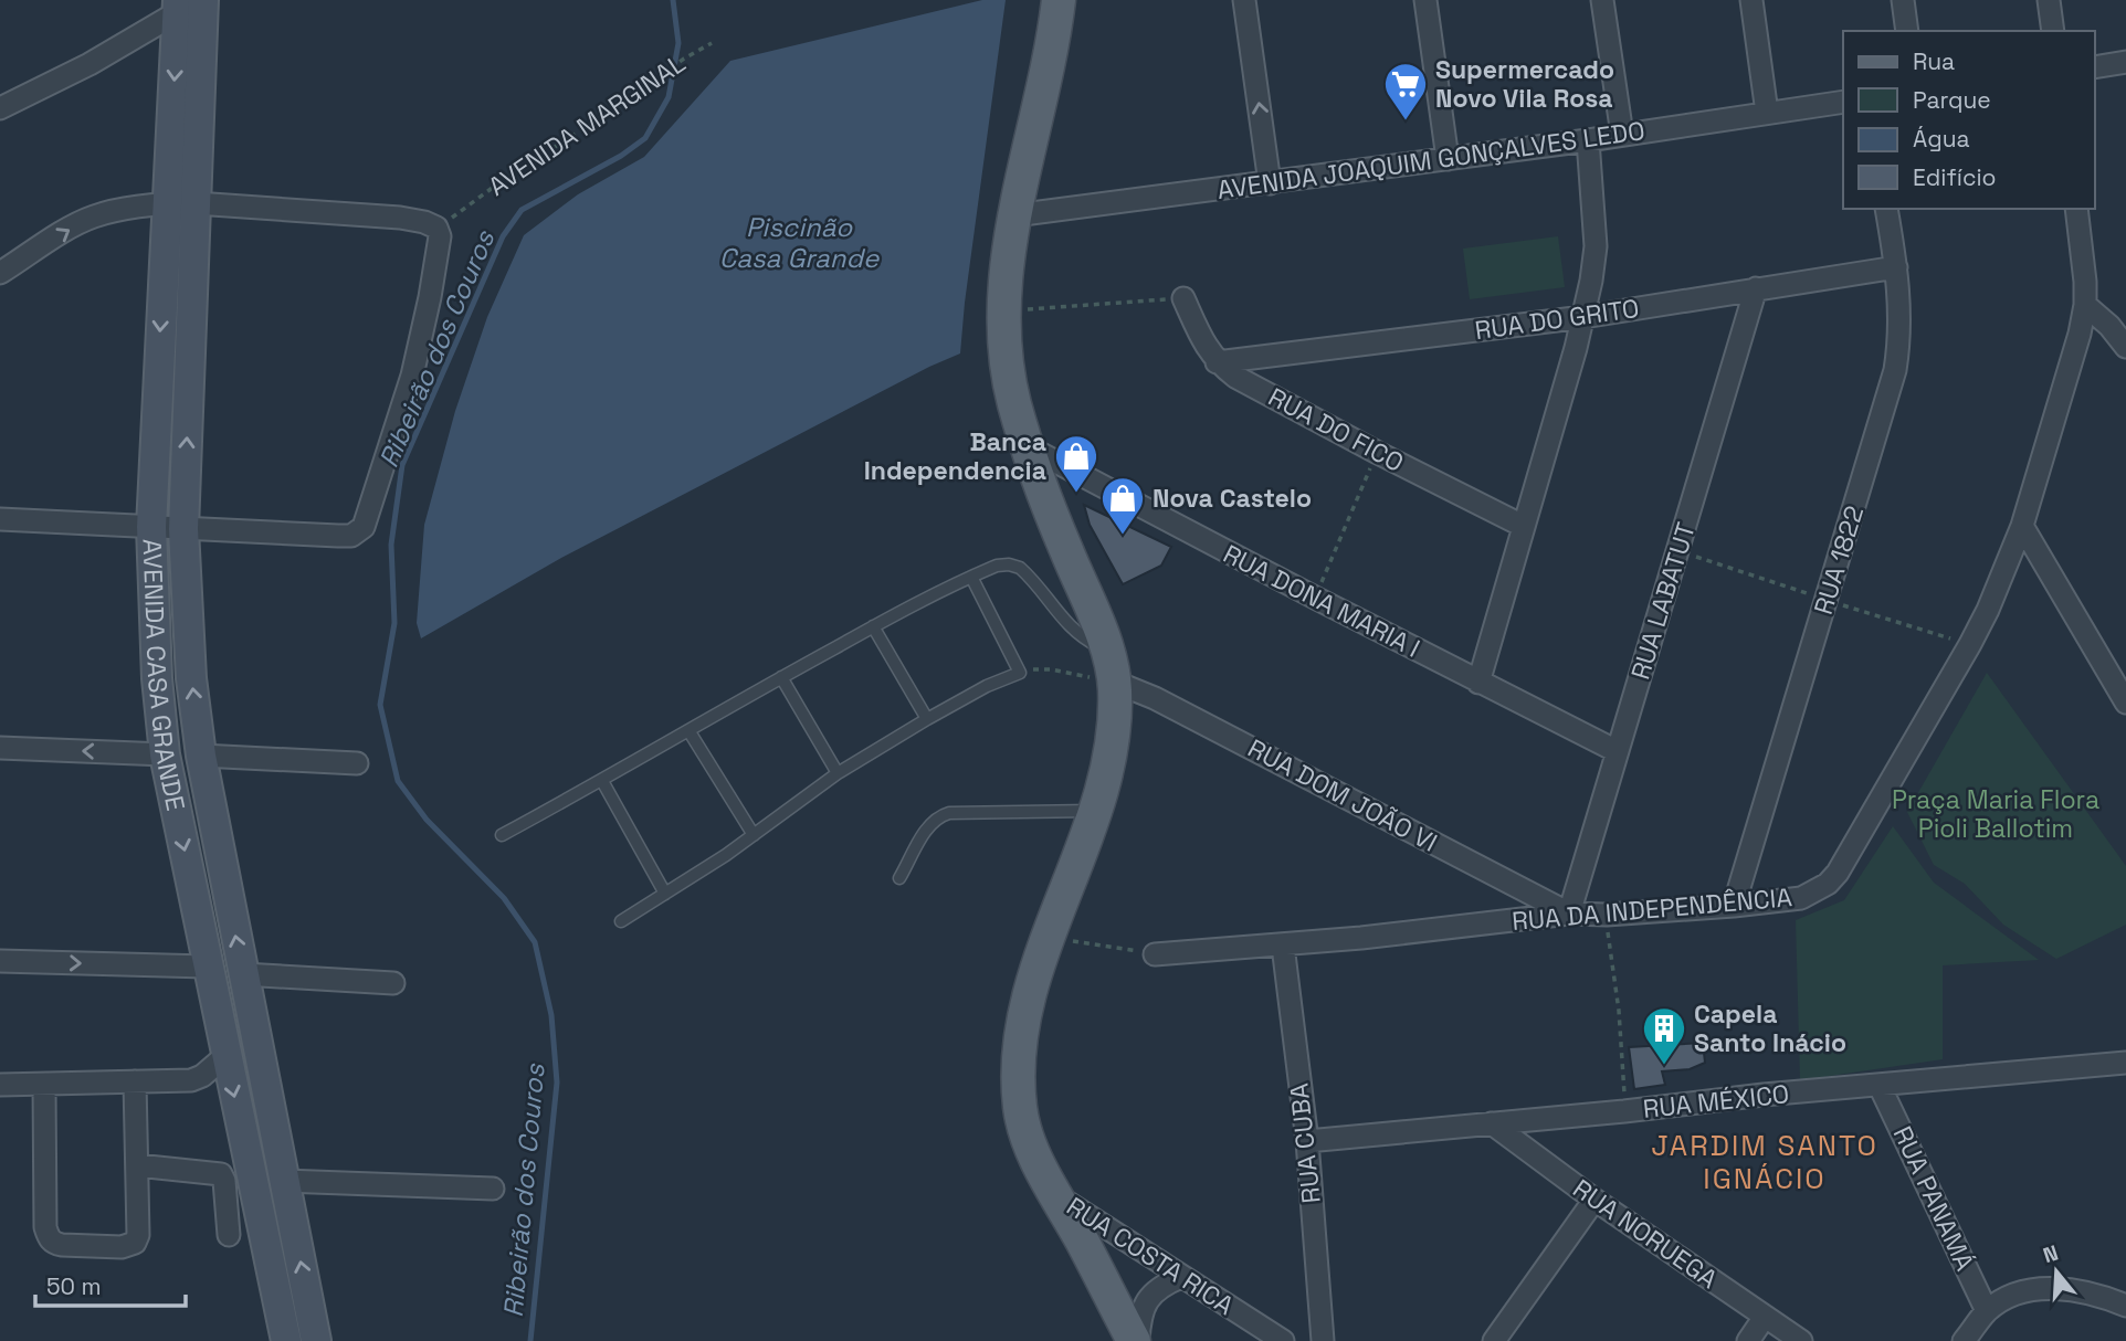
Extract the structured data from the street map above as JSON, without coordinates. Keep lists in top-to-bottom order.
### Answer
{
  "streets": {
    "main road": ["AVENIDA CASA GRANDE"],
    "street": [
      "AVENIDA JOAQUIM GONÇALVES LEDO",
      "RUA DO GRITO",
      "RUA DO FICO",
      "RUA 1822",
      "RUA DONA MARIA I",
      "RUA LABATUT",
      "RUA DOM JOÃO VI",
      "RUA DA INDEPENDÊNCIA",
      "RUA MÉXICO",
      "RUA CUBA",
      "RUA PANAMÁ",
      "RUA NORUEGA",
      "RUA COSTA RICA"
    ],
    "path": ["AVENIDA MARGINAL"]
  },
  "crossings": [
    ["RUA DO GRITO", "RUA DO FICO"],
    ["RUA DO GRITO", "RUA 1822"],
    ["RUA DO GRITO", "RUA LABATUT"],
    ["RUA 1822", "RUA DA INDEPENDÊNCIA"],
    ["RUA DONA MARIA I", "RUA LABATUT"],
    ["RUA LABATUT", "RUA DOM JOÃO VI"],
    ["RUA LABATUT", "RUA DA INDEPENDÊNCIA"],
    ["RUA DOM JOÃO VI", "RUA DA INDEPENDÊNCIA"],
    ["RUA DA INDEPENDÊNCIA", "RUA CUBA"],
    ["RUA MÉXICO", "RUA CUBA"],
    ["RUA MÉXICO", "RUA PANAMÁ"],
    ["RUA MÉXICO", "RUA NORUEGA"]
  ],
  "districts": ["JARDIM SANTO IGNÁCIO"],
  "water": ["Piscinão Casa Grande", "Ribeirão dos Couros"],
  "parks": ["Praça Maria Flora Pioli Ballotim"],
  "places": {
    "supermarket": ["Supermercado Novo Vila Rosa"],
    "shop": ["Banca Independencia", "Nova Castelo"],
    "building": ["Capela Santo Inácio"]
  },
  "legend": [
    "Rua",
    "Parque",
    "Água",
    "Edifício"
  ],
  "scale_bar": "50 m",
  "north": "top"
}
